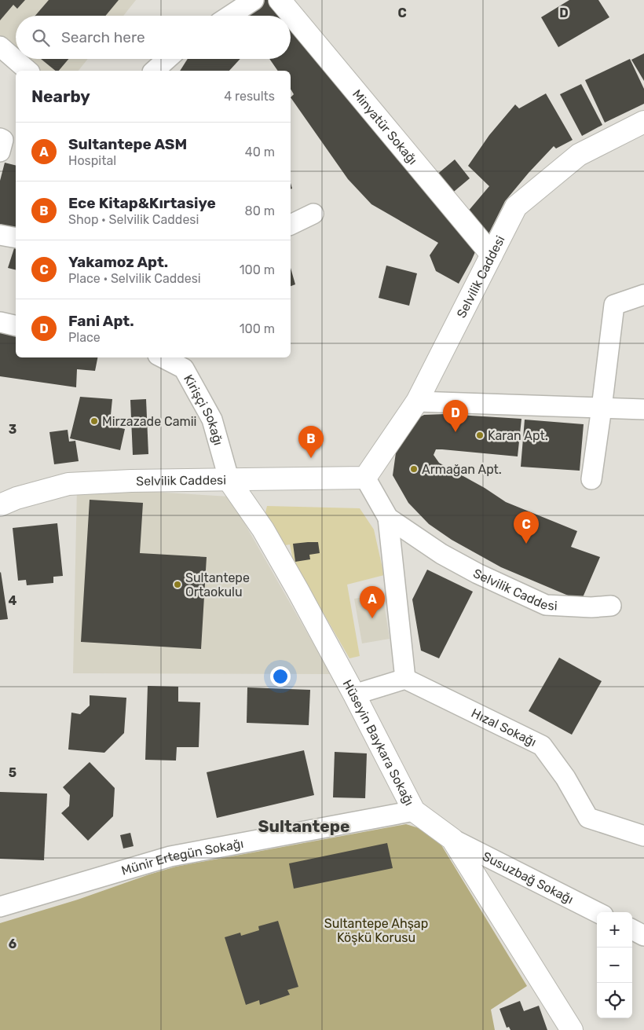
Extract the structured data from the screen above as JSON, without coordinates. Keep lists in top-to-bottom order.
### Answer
{
  "streets": {
    "street": [
      "Minyatür Sokağı",
      "Selvilik Caddesi",
      "Kirişçi Sokağı",
      "Hızal Sokağı",
      "Hüseyin Baykara Sokağı",
      "Münir Ertegün Sokağı",
      "Susuzbağ Sokağı"
    ]
  },
  "crossings": [
    ["Minyatür Sokağı", "Selvilik Caddesi"],
    ["Selvilik Caddesi", "Kirişçi Sokağı"],
    ["Selvilik Caddesi", "Hüseyin Baykara Sokağı"],
    ["Kirişçi Sokağı", "Hüseyin Baykara Sokağı"],
    ["Hüseyin Baykara Sokağı", "Münir Ertegün Sokağı"],
    ["Hüseyin Baykara Sokağı", "Susuzbağ Sokağı"]
  ],
  "districts": ["Sultantepe"],
  "parks": ["Sultantepe Ahşap Köşkü Korusu"],
  "places": [
    "Mirzazade Camii",
    "Karan Apt.",
    "Armağan Apt.",
    "Sultantepe Ortaokulu"
  ],
  "page": {
    "search": "Search here",
    "heading": ["Nearby", "4 results"],
    "list": [
      {
        "mark": "A",
        "name": "Sultantepe ASM",
        "note": "Hospital",
        "value": "40 m"
      },
      {
        "mark": "B",
        "name": "Ece Kitap&Kırtasiye",
        "note": "Shop · Selvilik Caddesi",
        "value": "80 m"
      },
      {
        "mark": "C",
        "name": "Yakamoz Apt.",
        "note": "Place · Selvilik Caddesi",
        "value": "100 m"
      },
      {
        "mark": "D",
        "name": "Fani Apt.",
        "note": "Place",
        "value": "100 m"
      }
    ],
    "pins": [
      "D",
      "B",
      "C",
      "A"
    ],
    "map_buttons": ["+", "−"]
  },
  "grid": {
    "columns": ["C", "D"],
    "rows": [
      "3",
      "4",
      "5",
      "6"
    ]
  }
}
